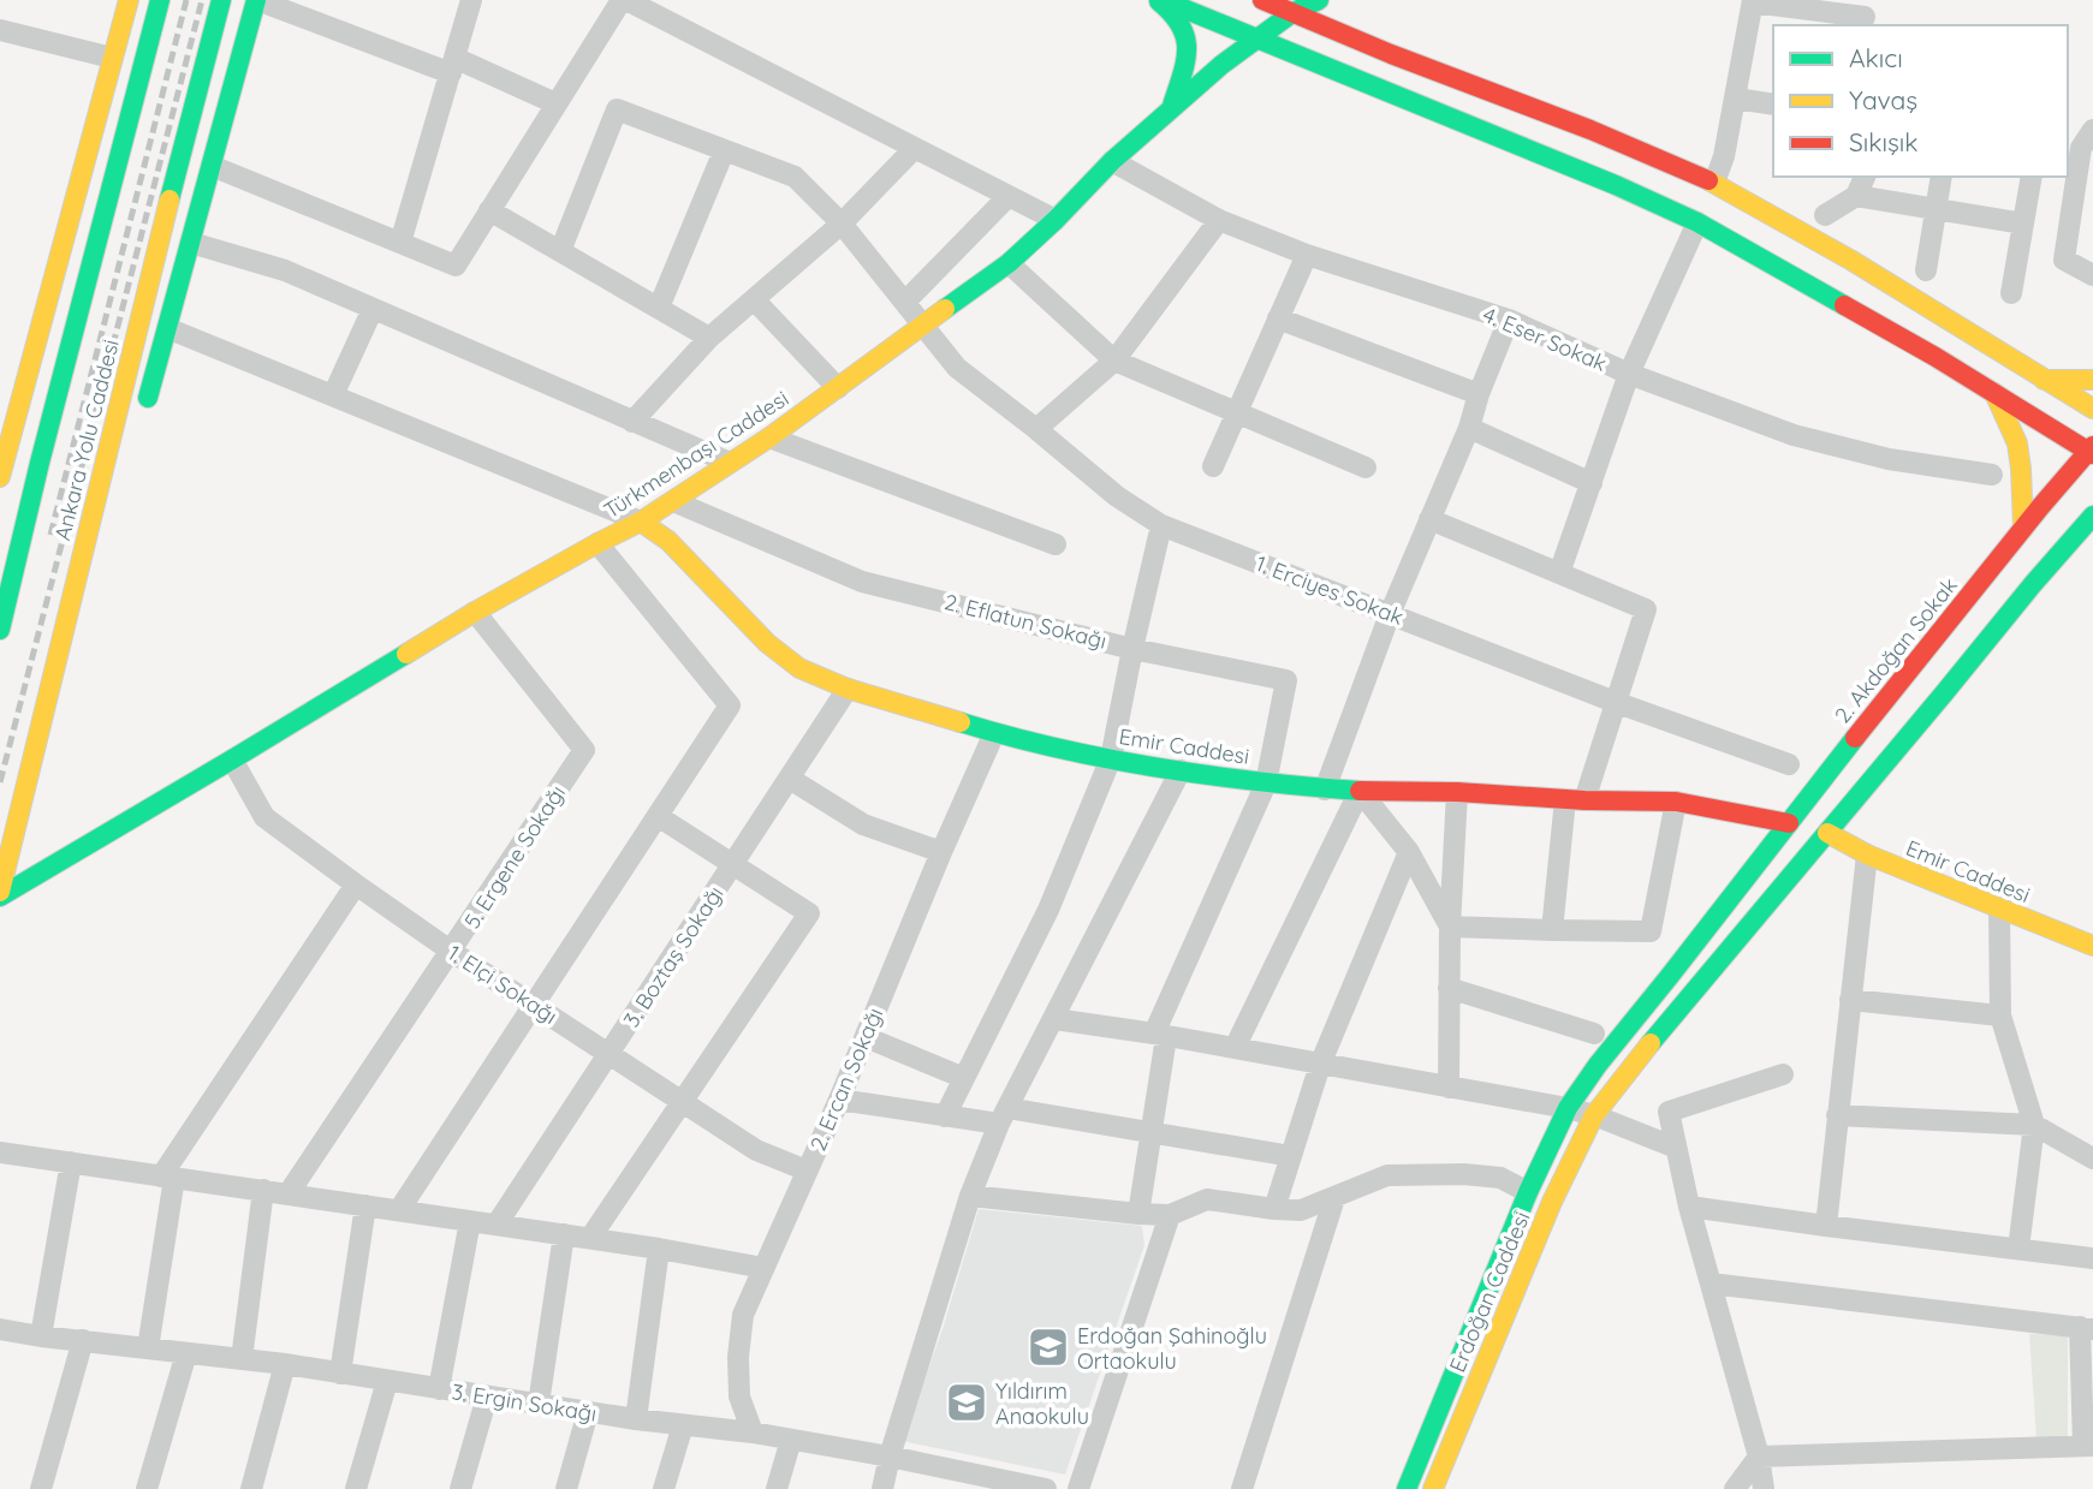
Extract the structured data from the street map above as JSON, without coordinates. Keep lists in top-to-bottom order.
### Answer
{
  "streets": {
    "main road": [
      "Ankara Yolu Caddesi",
      "Türkmenbaşı Caddesi",
      "2. Akdoğan Sokak",
      "Emir Caddesi",
      "Erdoğan Caddesi"
    ],
    "street": [
      "4. Eser Sokak",
      "1. Erciyes Sokak",
      "2. Eflatun Sokağı",
      "5. Ergene Sokağı",
      "3. Boztaş Sokağı",
      "1. Elçi Sokağı",
      "2. Ercan Sokağı",
      "3. Ergin Sokağı"
    ]
  },
  "crossings": [
    ["4. Eser Sokak", "Türkmenbaşı Caddesi"],
    ["Ankara Yolu Caddesi", "Türkmenbaşı Caddesi"],
    ["Türkmenbaşı Caddesi", "1. Erciyes Sokak"],
    ["Türkmenbaşı Caddesi", "2. Eflatun Sokağı"],
    ["Türkmenbaşı Caddesi", "Emir Caddesi"],
    ["Türkmenbaşı Caddesi", "5. Ergene Sokağı"],
    ["Türkmenbaşı Caddesi", "1. Elçi Sokağı"],
    ["2. Eflatun Sokağı", "Emir Caddesi"],
    ["2. Akdoğan Sokak", "Emir Caddesi"],
    ["Emir Caddesi", "3. Boztaş Sokağı"],
    ["Emir Caddesi", "2. Ercan Sokağı"],
    ["Emir Caddesi", "Erdoğan Caddesi"],
    ["5. Ergene Sokağı", "1. Elçi Sokağı"],
    ["3. Boztaş Sokağı", "1. Elçi Sokağı"],
    ["1. Elçi Sokağı", "2. Ercan Sokağı"],
    ["2. Ercan Sokağı", "3. Ergin Sokağı"]
  ],
  "places": {
    "school or university": ["Erdoğan Şahinoğlu Ortaokulu", "Yıldırım Anaokulu"]
  },
  "legend": ["Akıcı", "Yavaş", "Sıkışık"]
}
